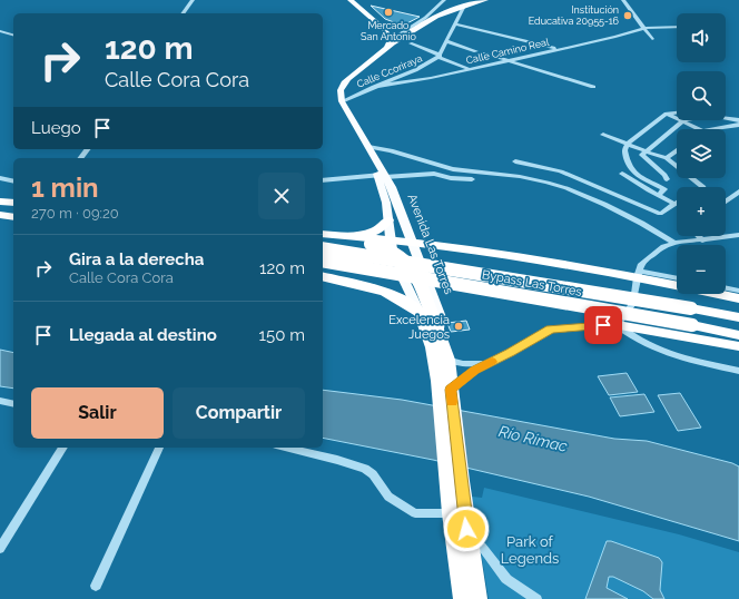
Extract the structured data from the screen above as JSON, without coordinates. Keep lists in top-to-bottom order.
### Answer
{
  "streets": {
    "highway": ["Avenida Las Torres", "Bypass Las Torres"],
    "street": ["Calle Camino Real", "Calle Ccoriraya"]
  },
  "crossings": [
    ["Calle Camino Real", "Calle Ccoriraya"],
    ["Calle Ccoriraya", "Avenida Las Torres"]
  ],
  "water": ["Río Rímac"],
  "parks": ["Park of Legends"],
  "places": ["Mercado San Antonio", "Institución Educativa 20955-16", "Excelencia Juegos"],
  "page": {
    "map_buttons": ["+", "−"],
    "turn": ["120 m", "Calle Cora Cora"],
    "then": "Luego",
    "heading": ["1 min", "270 m · 09:20"],
    "list": [
      {
        "name": "Gira a la derecha",
        "note": "Calle Cora Cora",
        "value": "120 m"
      },
      {
        "name": "Llegada al destino",
        "value": "150 m"
      }
    ],
    "buttons": ["Salir", "Compartir"]
  }
}
